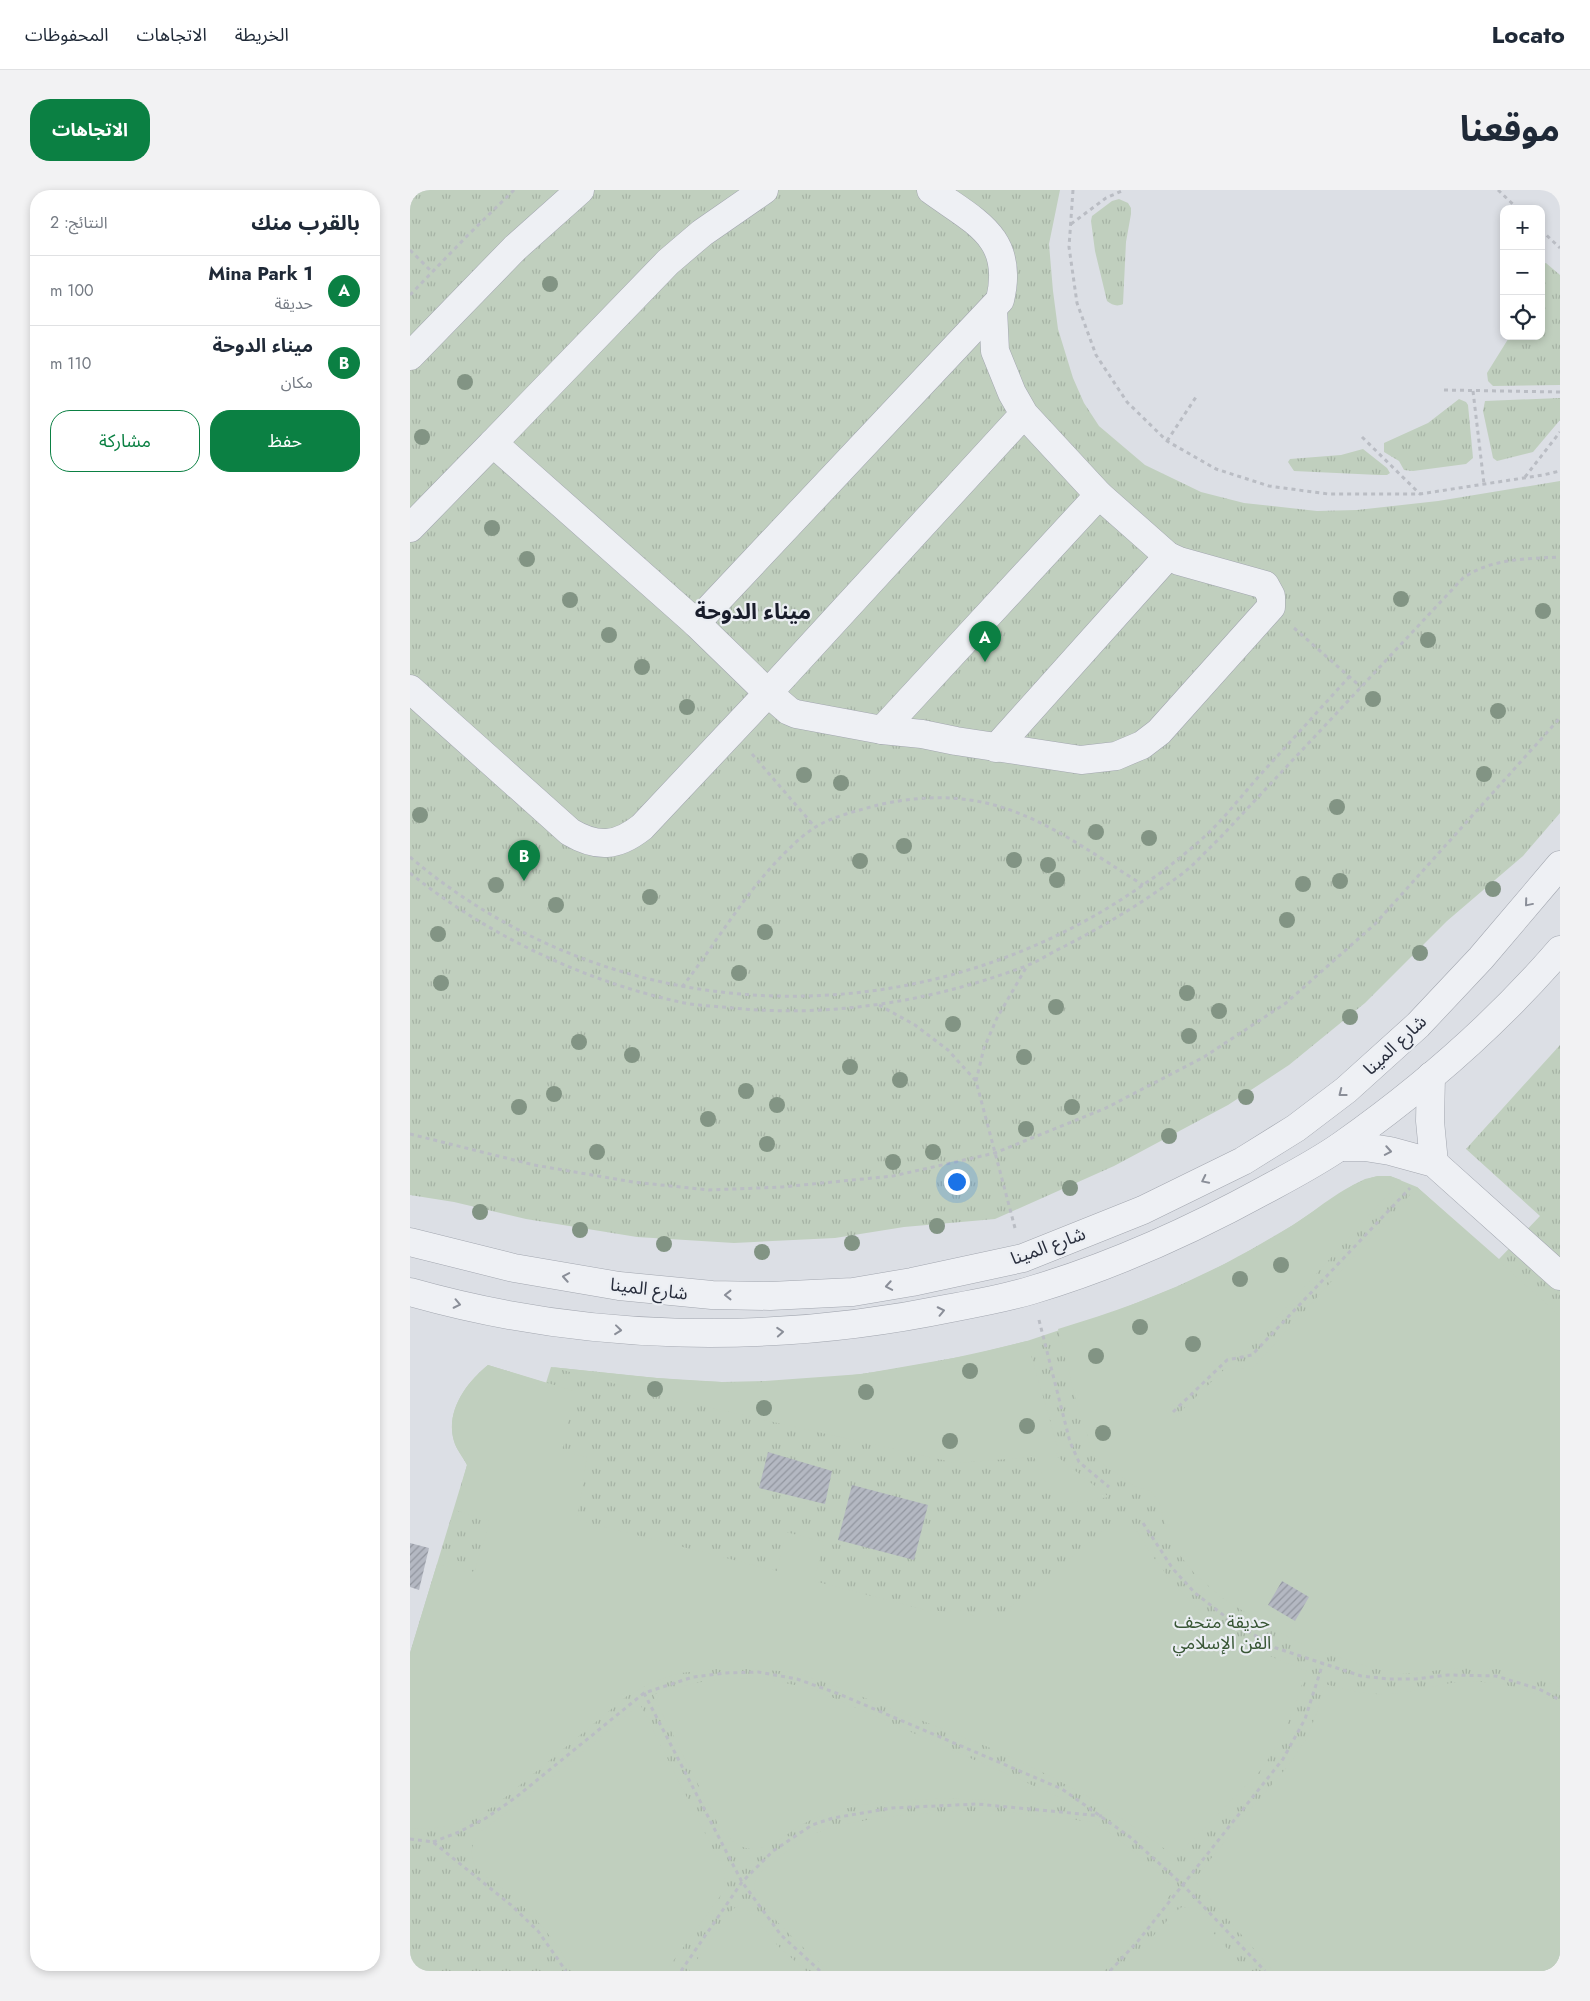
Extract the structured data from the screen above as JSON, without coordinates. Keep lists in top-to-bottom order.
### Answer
{
  "streets": {
    "street": ["شارع المينا"]
  },
  "districts": ["ميناء الدوحة"],
  "parks": ["حديقة متحف الفن الإسلامي"],
  "page": {
    "header": "Locato",
    "nav": ["الخريطة", "الاتجاهات", "المحفوظات"],
    "title": "موقعنا",
    "buttons": [
      "الاتجاهات",
      ["حفظ", "مشاركة"]
    ],
    "heading": ["بالقرب منك", "النتائج: 2"],
    "map_buttons": ["+", "−"],
    "list": [
      {
        "mark": "A",
        "name": "Mina Park 1",
        "note": "حديقة",
        "value": "100 m"
      },
      {
        "mark": "B",
        "name": "ميناء الدوحة",
        "note": "مكان",
        "value": "110 m"
      }
    ],
    "pins": ["A", "B"]
  }
}
